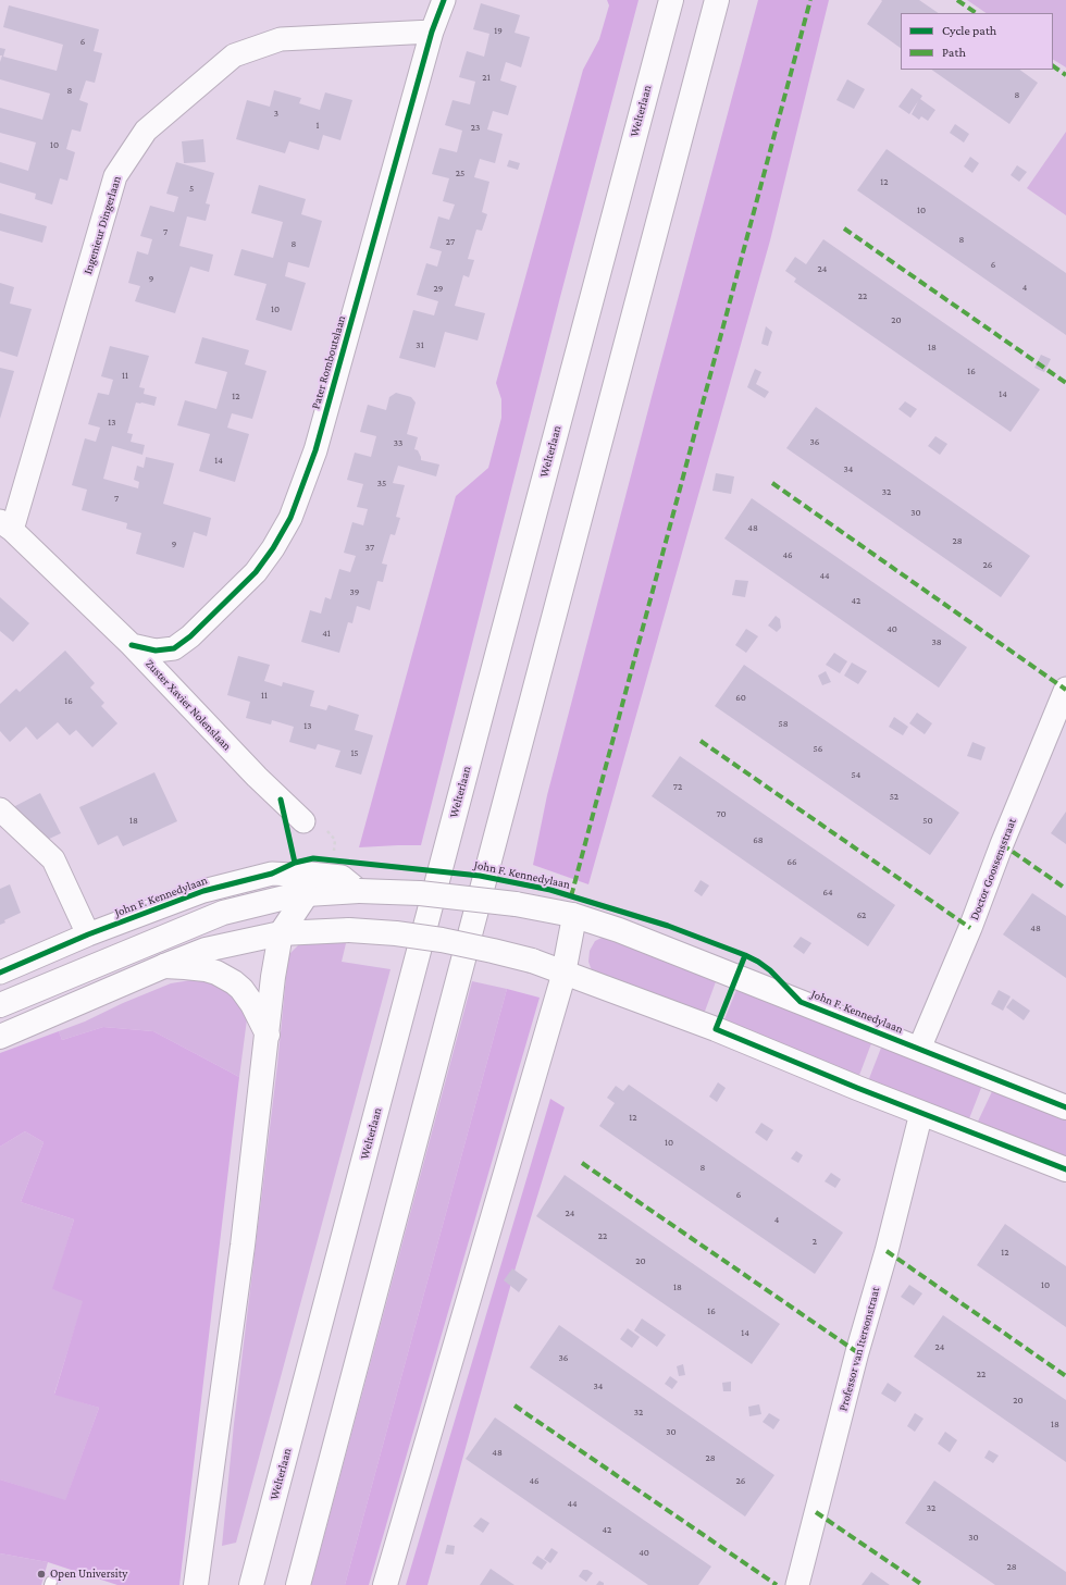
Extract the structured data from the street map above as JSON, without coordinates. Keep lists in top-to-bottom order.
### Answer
{
  "streets": {
    "main road": ["Welterlaan", "John F. Kennedylaan"],
    "street": [
      "Ingenieur Dingerlaan",
      "Pater Romboutslaan",
      "Zuster Xavier Nolenslaan",
      "Doctor Goossensstraat",
      "Professor van Itersonstraat"
    ]
  },
  "crossings": [
    ["Ingenieur Dingerlaan", "Pater Romboutslaan"],
    ["Ingenieur Dingerlaan", "Zuster Xavier Nolenslaan"],
    ["Pater Romboutslaan", "Zuster Xavier Nolenslaan"],
    ["Doctor Goossensstraat", "John F. Kennedylaan"]
  ],
  "places": ["Open University"],
  "house_numbers": [
    "19",
    "6",
    "21",
    "8",
    "8",
    "3",
    "1",
    "23",
    "10",
    "25",
    "12",
    "5",
    "10",
    "7",
    "8",
    "27",
    "8",
    "6",
    "24",
    "9",
    "4",
    "29",
    "22",
    "10",
    "20",
    "31",
    "18",
    "16",
    "11",
    "14",
    "12",
    "13",
    "36",
    "33",
    "14",
    "34",
    "35",
    "32",
    "7",
    "30",
    "48",
    "28",
    "9",
    "37",
    "46",
    "26",
    "44",
    "39",
    "42",
    "40",
    "41",
    "38",
    "11",
    "60",
    "16",
    "58",
    "13",
    "56",
    "15",
    "54",
    "72",
    "52",
    "70",
    "18",
    "50",
    "68",
    "66",
    "64",
    "62",
    "48",
    "12",
    "10",
    "8",
    "6",
    "24",
    "4",
    "22",
    "2",
    "12",
    "20",
    "10",
    "18",
    "16",
    "14",
    "24",
    "36",
    "22",
    "34",
    "20",
    "32",
    "18",
    "30",
    "48",
    "28",
    "46",
    "26",
    "44",
    "32",
    "42",
    "30",
    "40",
    "28"
  ],
  "legend": ["Cycle path", "Path"]
}
